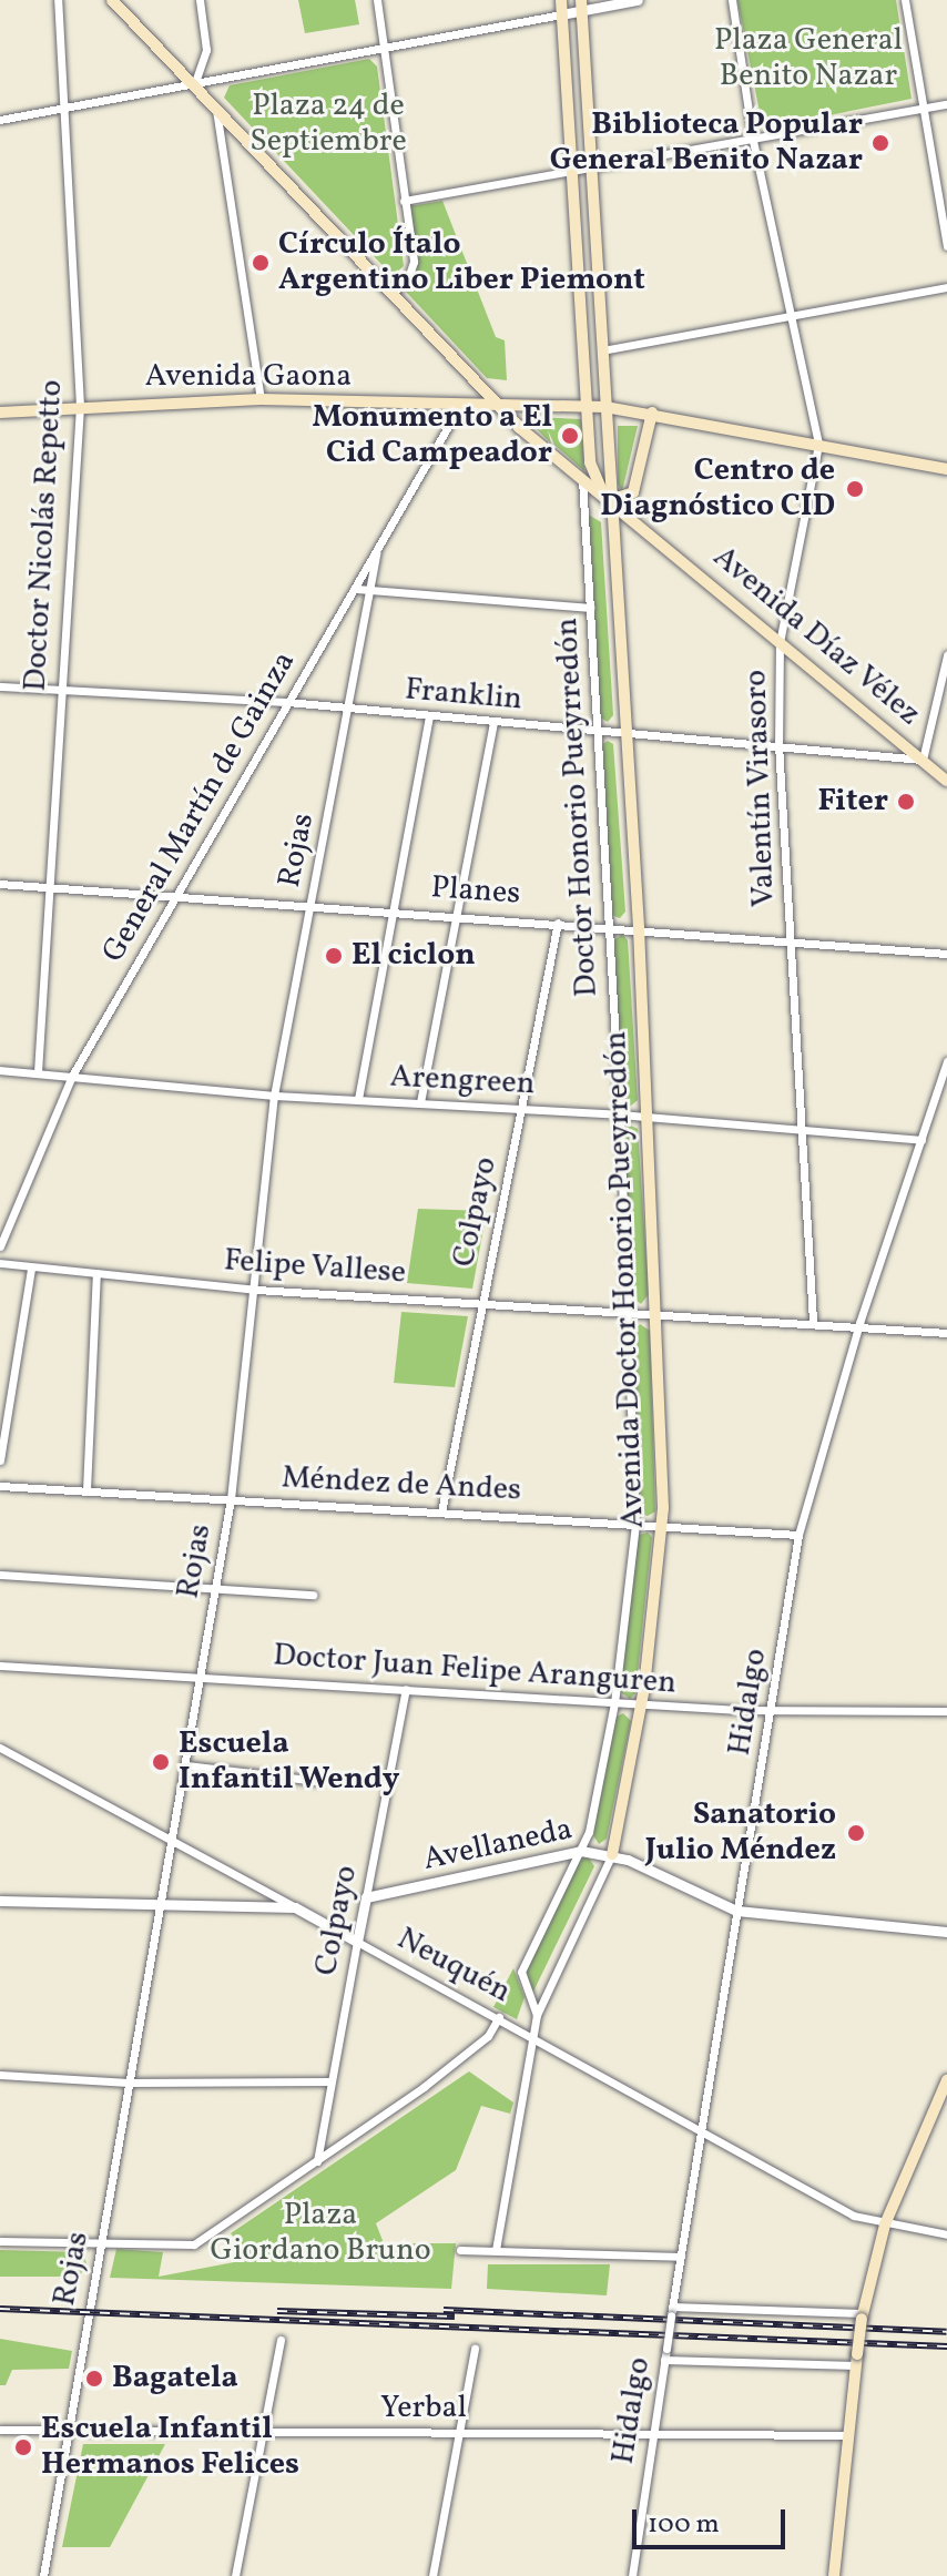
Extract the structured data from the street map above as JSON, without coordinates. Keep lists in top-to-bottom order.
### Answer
{
  "streets": {
    "main road": ["Avenida Gaona", "Avenida Díaz Vélez", "Avenida Doctor Honorio Pueyrredón"],
    "street": [
      "Doctor Nicolás Repetto",
      "Franklin",
      "Valentín Virasoro",
      "General Martín de Gainza",
      "Doctor Honorio Pueyrredón",
      "Rojas",
      "Planes",
      "Arengreen",
      "Colpayo",
      "Felipe Vallese",
      "Méndez de Andes",
      "Doctor Juan Felipe Aranguren",
      "Hidalgo",
      "Avellaneda",
      "Neuquén",
      "Yerbal"
    ]
  },
  "crossings": [
    ["Avenida Gaona", "Doctor Nicolás Repetto"],
    ["Avenida Gaona", "Valentín Virasoro"],
    ["Avenida Gaona", "General Martín de Gainza"],
    ["Avenida Gaona", "Avenida Doctor Honorio Pueyrredón"],
    ["Doctor Nicolás Repetto", "Franklin"],
    ["Doctor Nicolás Repetto", "Planes"],
    ["Doctor Nicolás Repetto", "Arengreen"],
    ["Avenida Díaz Vélez", "Franklin"],
    ["Avenida Díaz Vélez", "Valentín Virasoro"],
    ["Avenida Díaz Vélez", "Avenida Doctor Honorio Pueyrredón"],
    ["Franklin", "Valentín Virasoro"],
    ["Franklin", "General Martín de Gainza"],
    ["Franklin", "Doctor Honorio Pueyrredón"],
    ["Franklin", "Rojas"],
    ["Franklin", "Avenida Doctor Honorio Pueyrredón"],
    ["Valentín Virasoro", "Planes"],
    ["Valentín Virasoro", "Arengreen"],
    ["Valentín Virasoro", "Felipe Vallese"],
    ["General Martín de Gainza", "Rojas"],
    ["General Martín de Gainza", "Planes"],
    ["General Martín de Gainza", "Arengreen"],
    ["Doctor Honorio Pueyrredón", "Planes"],
    ["Doctor Honorio Pueyrredón", "Arengreen"],
    ["Doctor Honorio Pueyrredón", "Felipe Vallese"],
    ["Doctor Honorio Pueyrredón", "Avenida Doctor Honorio Pueyrredón"],
    ["Doctor Honorio Pueyrredón", "Méndez de Andes"],
    ["Doctor Honorio Pueyrredón", "Doctor Juan Felipe Aranguren"],
    ["Doctor Honorio Pueyrredón", "Avellaneda"],
    ["Rojas", "Planes"],
    ["Rojas", "Arengreen"],
    ["Rojas", "Felipe Vallese"],
    ["Rojas", "Méndez de Andes"],
    ["Rojas", "Doctor Juan Felipe Aranguren"],
    ["Rojas", "Neuquén"],
    ["Rojas", "Yerbal"],
    ["Planes", "Colpayo"],
    ["Planes", "Avenida Doctor Honorio Pueyrredón"],
    ["Arengreen", "Colpayo"],
    ["Arengreen", "Avenida Doctor Honorio Pueyrredón"],
    ["Arengreen", "Hidalgo"],
    ["Colpayo", "Felipe Vallese"],
    ["Colpayo", "Méndez de Andes"],
    ["Colpayo", "Doctor Juan Felipe Aranguren"],
    ["Colpayo", "Avellaneda"],
    ["Colpayo", "Neuquén"],
    ["Felipe Vallese", "Avenida Doctor Honorio Pueyrredón"],
    ["Felipe Vallese", "Hidalgo"],
    ["Avenida Doctor Honorio Pueyrredón", "Méndez de Andes"],
    ["Avenida Doctor Honorio Pueyrredón", "Doctor Juan Felipe Aranguren"],
    ["Avenida Doctor Honorio Pueyrredón", "Avellaneda"],
    ["Avenida Doctor Honorio Pueyrredón", "Neuquén"],
    ["Méndez de Andes", "Hidalgo"],
    ["Doctor Juan Felipe Aranguren", "Hidalgo"],
    ["Hidalgo", "Avellaneda"],
    ["Hidalgo", "Neuquén"],
    ["Hidalgo", "Yerbal"]
  ],
  "parks": ["Plaza General Benito Nazar", "Plaza 24 de Septiembre", "Plaza Giordano Bruno"],
  "places": [
    "Biblioteca Popular General Benito Nazar",
    "Círculo Ítalo Argentino Liber Piemont",
    "Monumento a El Cid Campeador",
    "Centro de Diagnóstico CID",
    "Fiter",
    "El ciclon",
    "Escuela Infantil Wendy",
    "Sanatorio Julio Méndez",
    "Bagatela",
    "Escuela Infantil Hermanos Felices"
  ],
  "scale_bar": "100 m"
}
